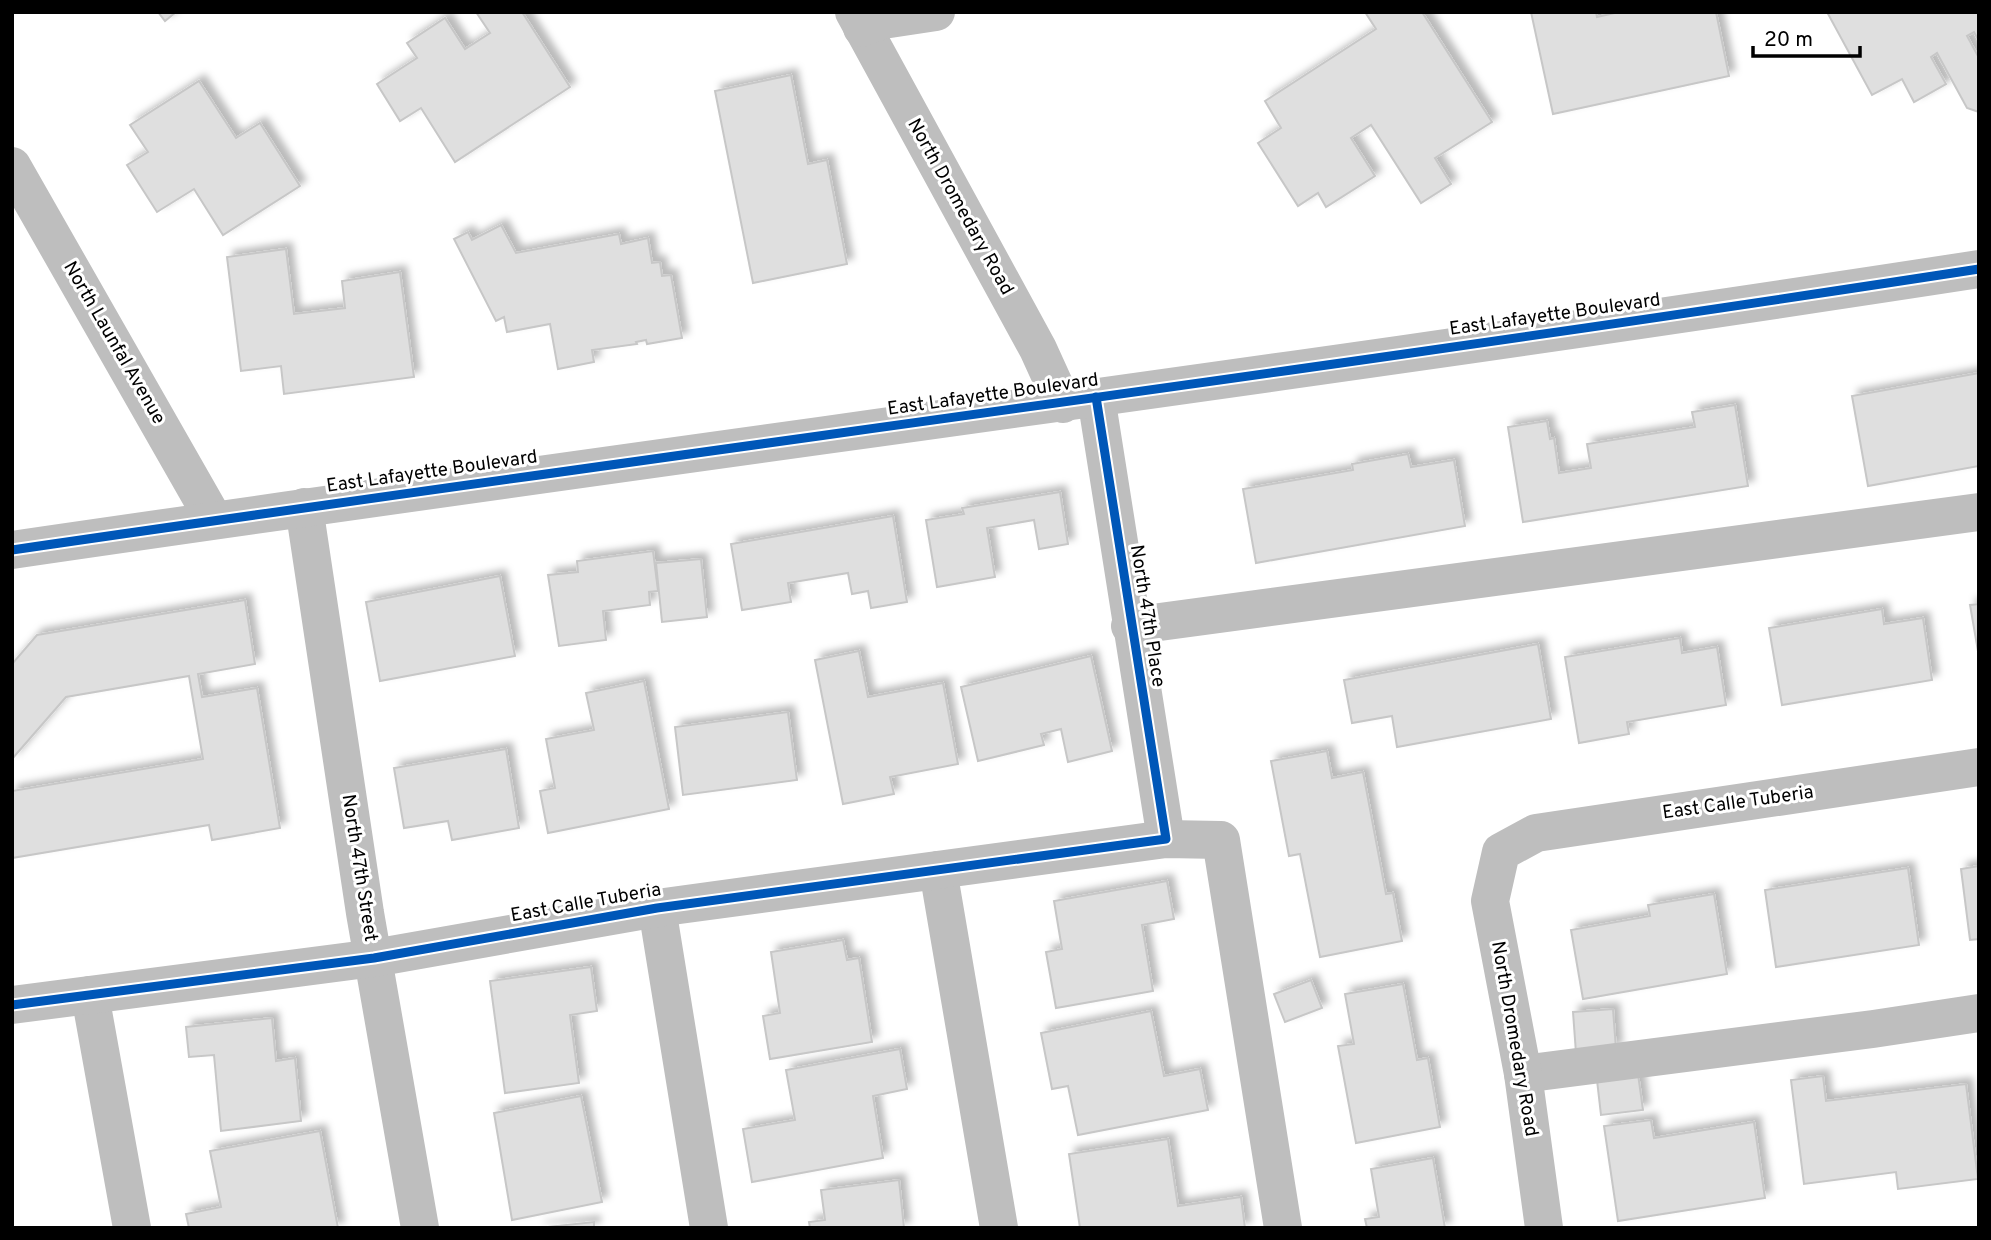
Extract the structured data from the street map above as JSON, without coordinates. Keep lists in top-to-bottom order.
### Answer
{
  "streets": {
    "street": [
      "North Dromedary Road",
      "East Lafayette Boulevard",
      "North Launfal Avenue",
      "North 47th Place",
      "East Calle Tuberia",
      "North 47th Street"
    ]
  },
  "crossings": [
    ["North Dromedary Road", "East Lafayette Boulevard"],
    ["North Dromedary Road", "North 47th Place"],
    ["North Dromedary Road", "East Calle Tuberia"],
    ["East Lafayette Boulevard", "North Launfal Avenue"],
    ["East Lafayette Boulevard", "North 47th Place"],
    ["East Lafayette Boulevard", "North 47th Street"],
    ["North 47th Place", "East Calle Tuberia"],
    ["East Calle Tuberia", "North 47th Street"]
  ],
  "scale_bar": "20 m"
}
